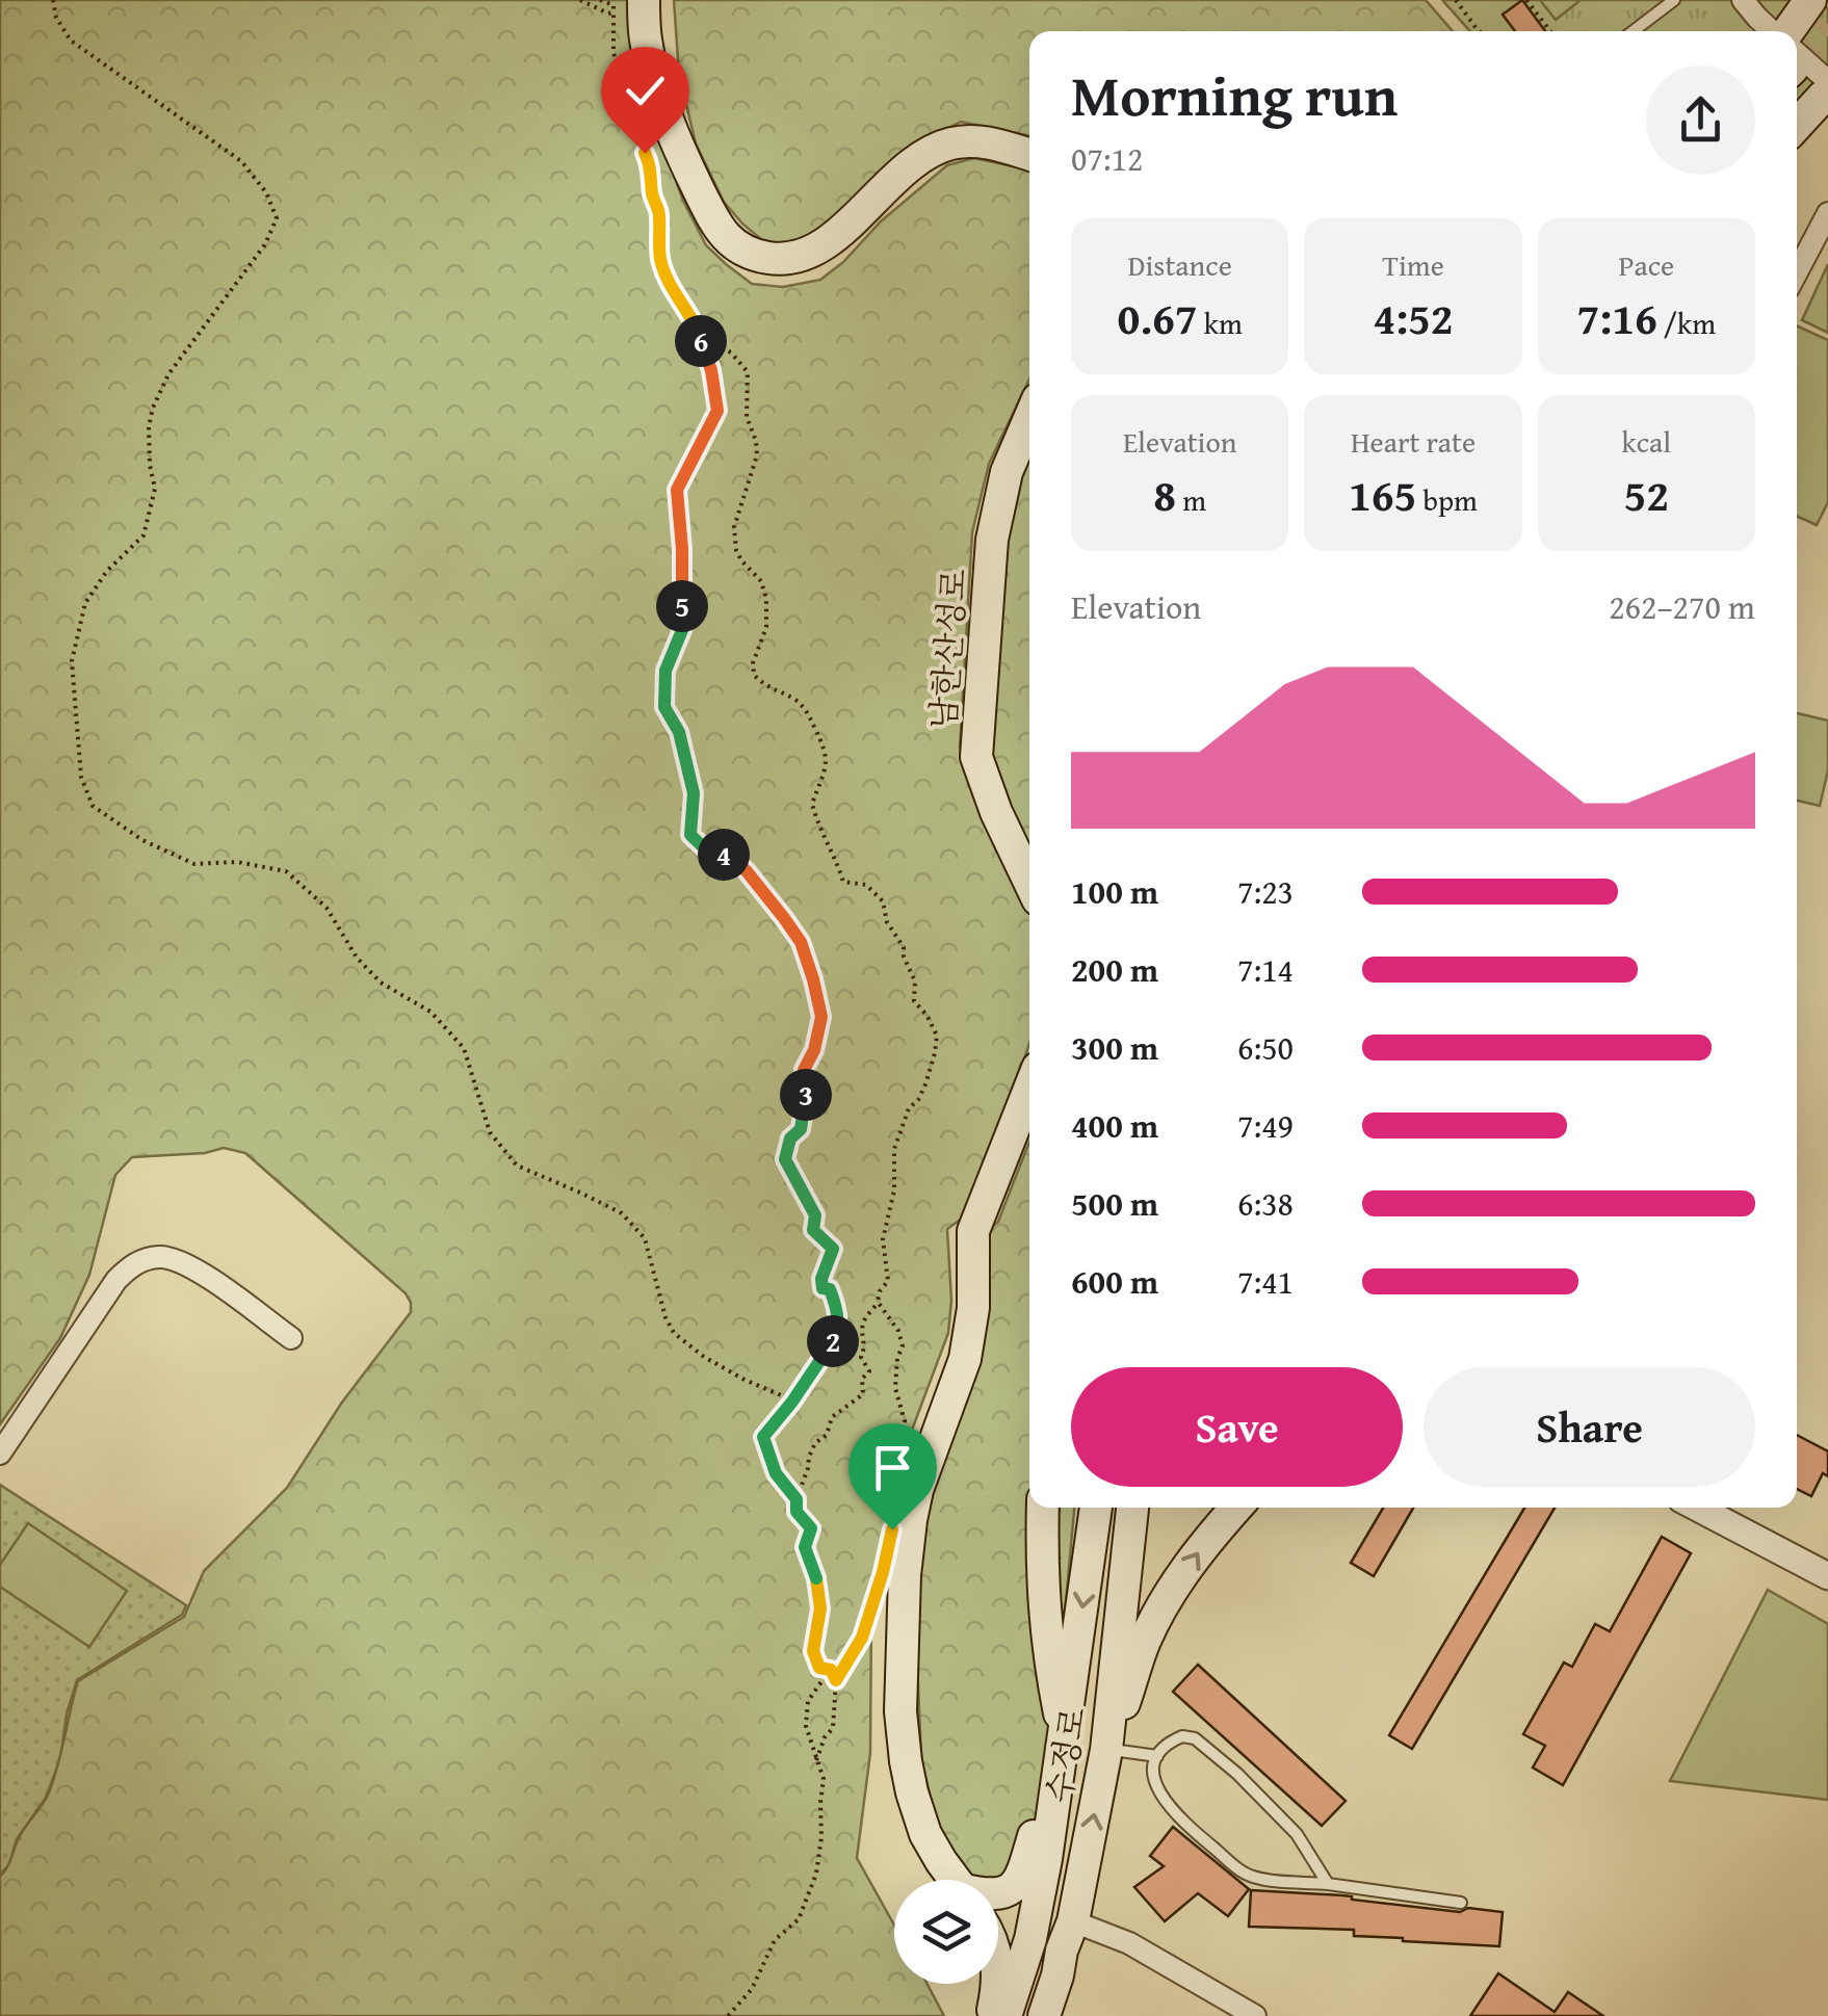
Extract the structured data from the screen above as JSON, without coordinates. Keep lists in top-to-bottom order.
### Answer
{
  "streets": {
    "main road": ["남한산성로", "수정로"]
  },
  "page": {
    "heading": ["Morning run", "07:12"],
    "stats": [
      ["Distance", "0.67 km"],
      ["Time", "4:52"],
      ["Pace", "7:16 /km"],
      ["Elevation", "8 m"],
      ["Heart rate", "165 bpm"],
      ["kcal", "52"]
    ],
    "pins": [
      "6",
      "5",
      "4",
      "3",
      "2"
    ],
    "chart": ["Elevation", "262–270 m"],
    "list": [
      {
        "name": "100 m",
        "note": "7:23"
      },
      {
        "name": "200 m",
        "note": "7:14"
      },
      {
        "name": "300 m",
        "note": "6:50"
      },
      {
        "name": "400 m",
        "note": "7:49"
      },
      {
        "name": "500 m",
        "note": "6:38"
      },
      {
        "name": "600 m",
        "note": "7:41"
      }
    ],
    "buttons": ["Save", "Share"]
  }
}
